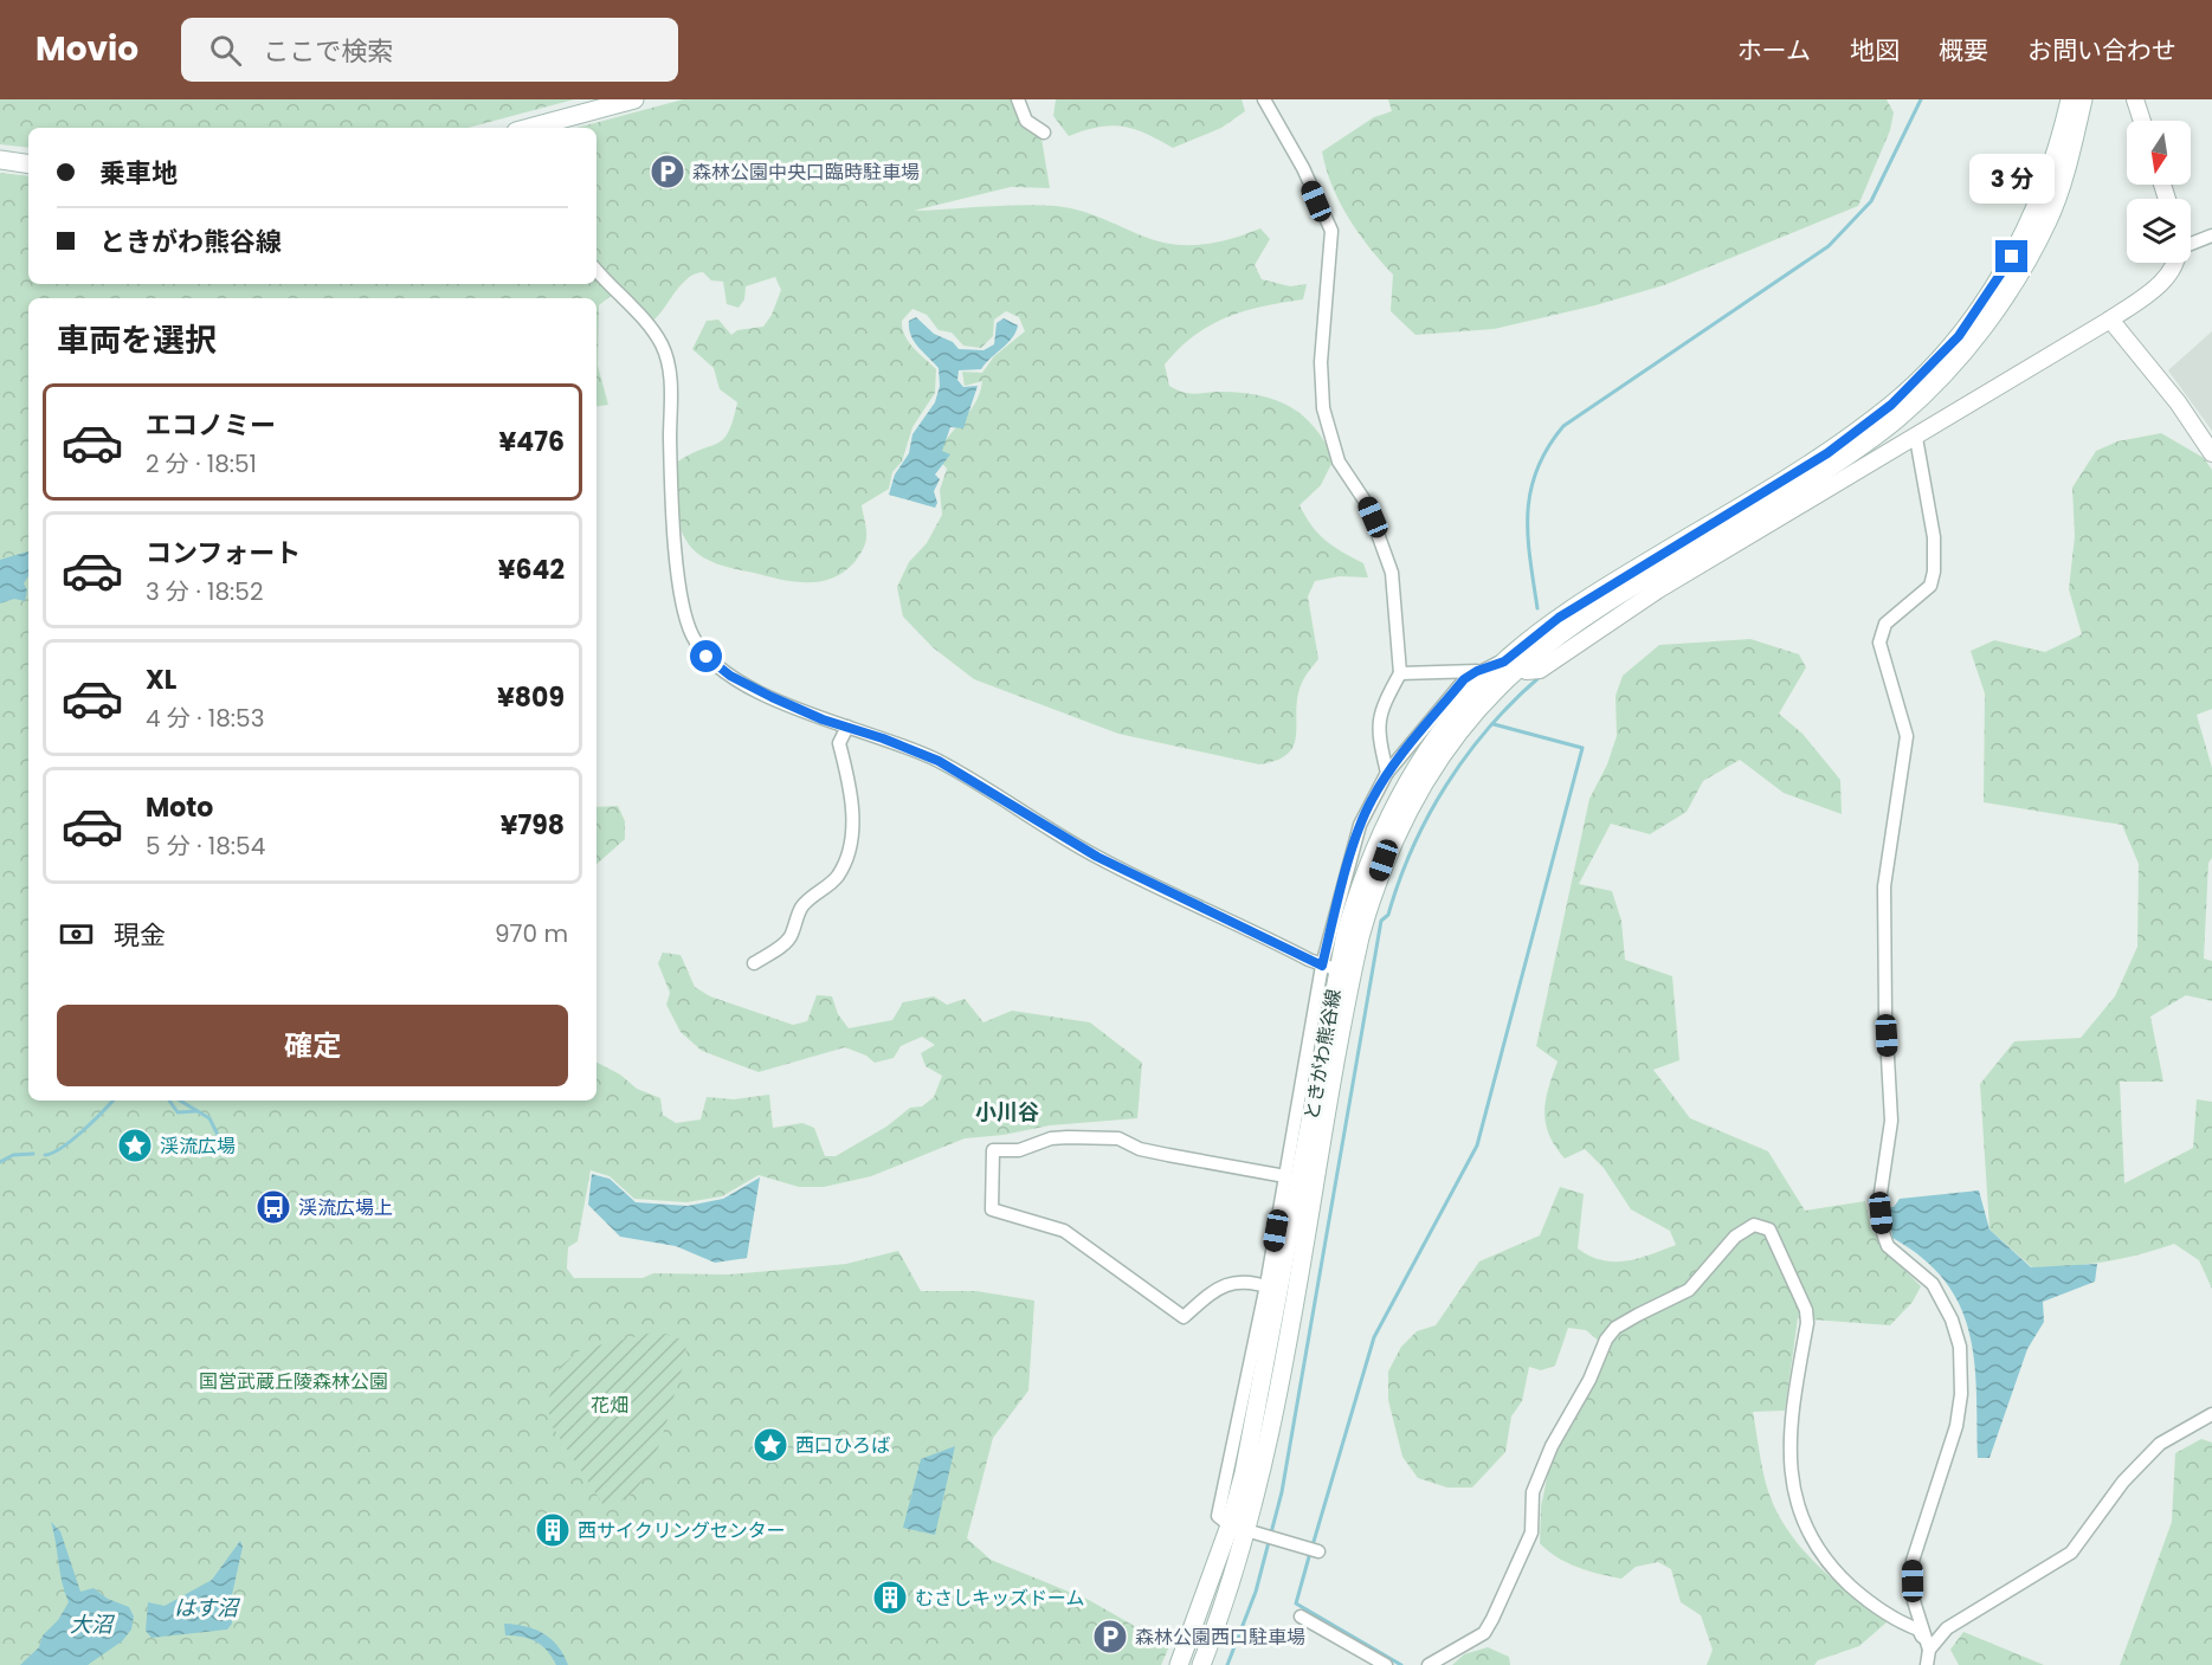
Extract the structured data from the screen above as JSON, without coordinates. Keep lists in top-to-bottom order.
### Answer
{
  "streets": {
    "main road": ["ときがわ熊谷線"]
  },
  "districts": ["小川谷"],
  "water": ["はす沼", "大沼"],
  "parks": ["国営武蔵丘陵森林公園", "花畑"],
  "places": {
    "parking": ["森林公園中央口臨時駐車場", "森林公園西口駐車場"],
    "place": ["渓流広場", "西口ひろば"],
    "bus stop": ["渓流広場上"],
    "building": ["西サイクリングセンター", "むさしキッズドーム"]
  },
  "north": "bottom",
  "page": {
    "header": "Movio",
    "search": "ここで検索",
    "nav": [
      "ホーム",
      "地図",
      "概要",
      "お問い合わせ"
    ],
    "banner": ["乗車地", "ときがわ熊谷線"],
    "bubble": "3 分",
    "heading": "車両を選択",
    "list": [
      {
        "name": "エコノミー",
        "note": "2 分 · 18:51",
        "value": "¥476"
      },
      {
        "name": "コンフォート",
        "note": "3 分 · 18:52",
        "value": "¥642"
      },
      {
        "name": "XL",
        "note": "4 分 · 18:53",
        "value": "¥809"
      },
      {
        "name": "Moto",
        "note": "5 分 · 18:54",
        "value": "¥798"
      }
    ],
    "pay": ["現金", "970 m"],
    "buttons": "確定"
  }
}
